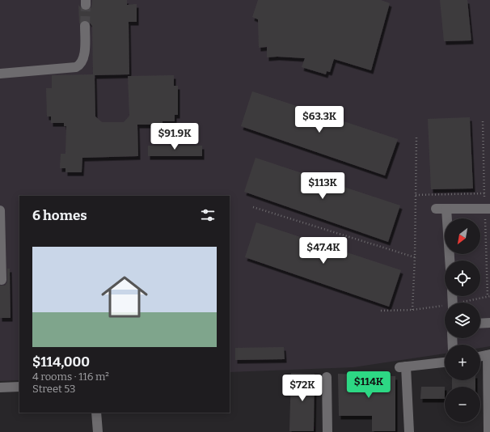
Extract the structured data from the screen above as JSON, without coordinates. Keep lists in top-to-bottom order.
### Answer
{
  "north": "bottom left",
  "page": {
    "price": [
      "$63.3K",
      "$91.9K",
      "$113K",
      "$47.4K",
      "$114K",
      "$72K"
    ],
    "heading": "6 homes",
    "map_buttons": ["+", "−"],
    "list": [
      {
        "name": "$114,000",
        "note": "4 rooms · 116 m² · Street 53"
      }
    ]
  }
}
